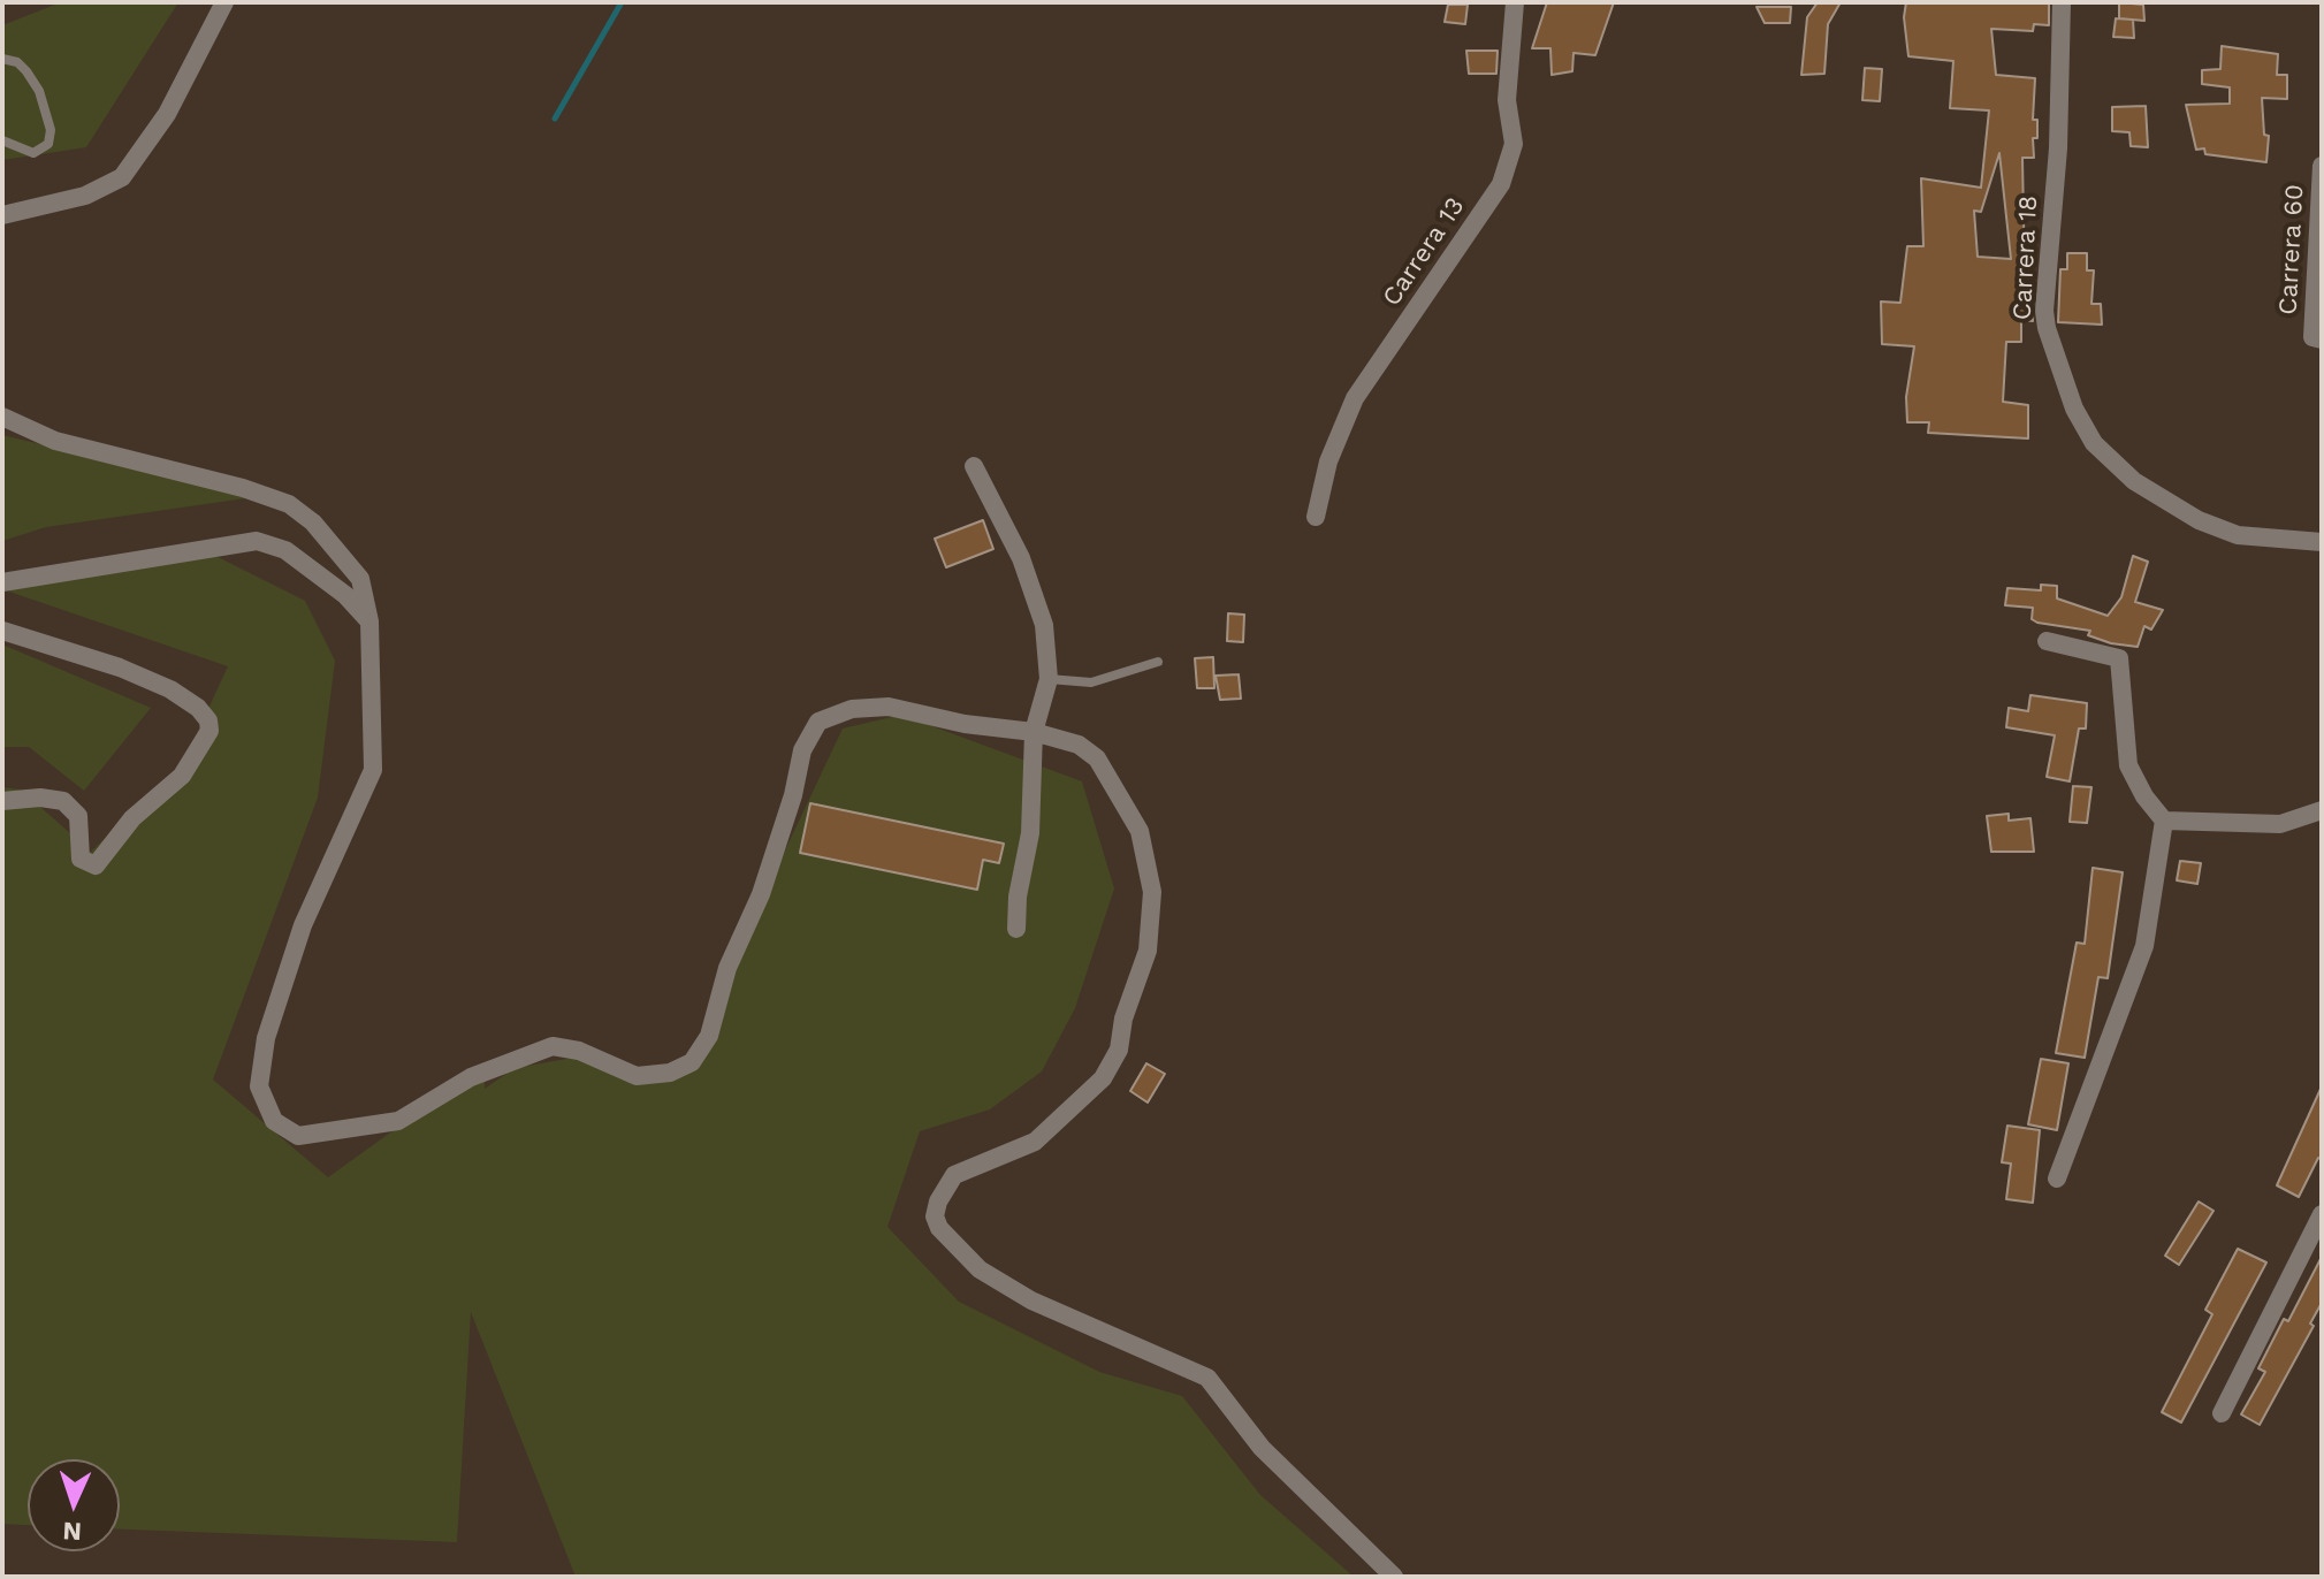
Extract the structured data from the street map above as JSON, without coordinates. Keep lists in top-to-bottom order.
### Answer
{
  "streets": {
    "street": ["Carrera 60", "Carrera 13", "Carrera 18"]
  },
  "north": "bottom"
}
